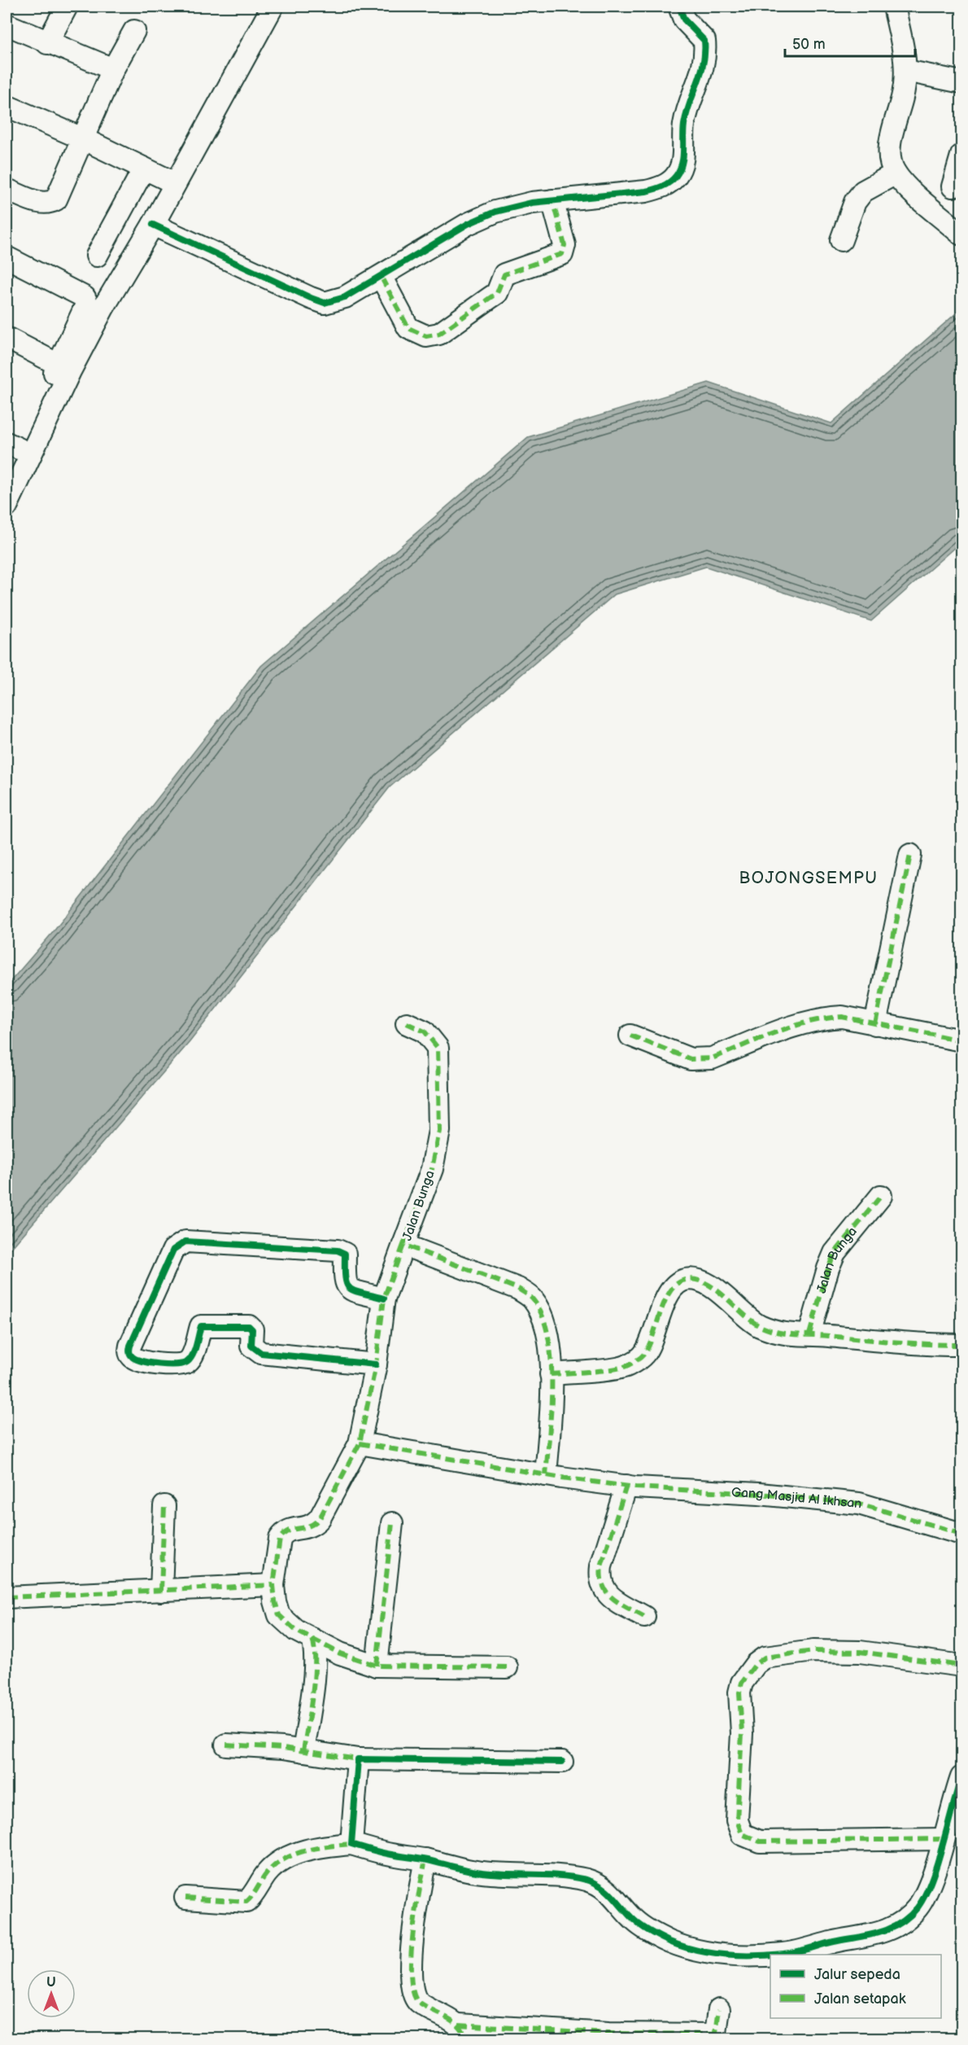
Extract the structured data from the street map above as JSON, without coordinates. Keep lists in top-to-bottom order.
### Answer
{
  "streets": {
    "street": ["Jalan Bunga", "Gang Masjid Al Ikhsan"]
  },
  "crossings": [
    ["Jalan Bunga", "Gang Masjid Al Ikhsan"]
  ],
  "districts": ["BOJONGSEMPU"],
  "legend": ["Jalur sepeda", "Jalan setapak"],
  "scale_bar": "50 m",
  "north": "top"
}
